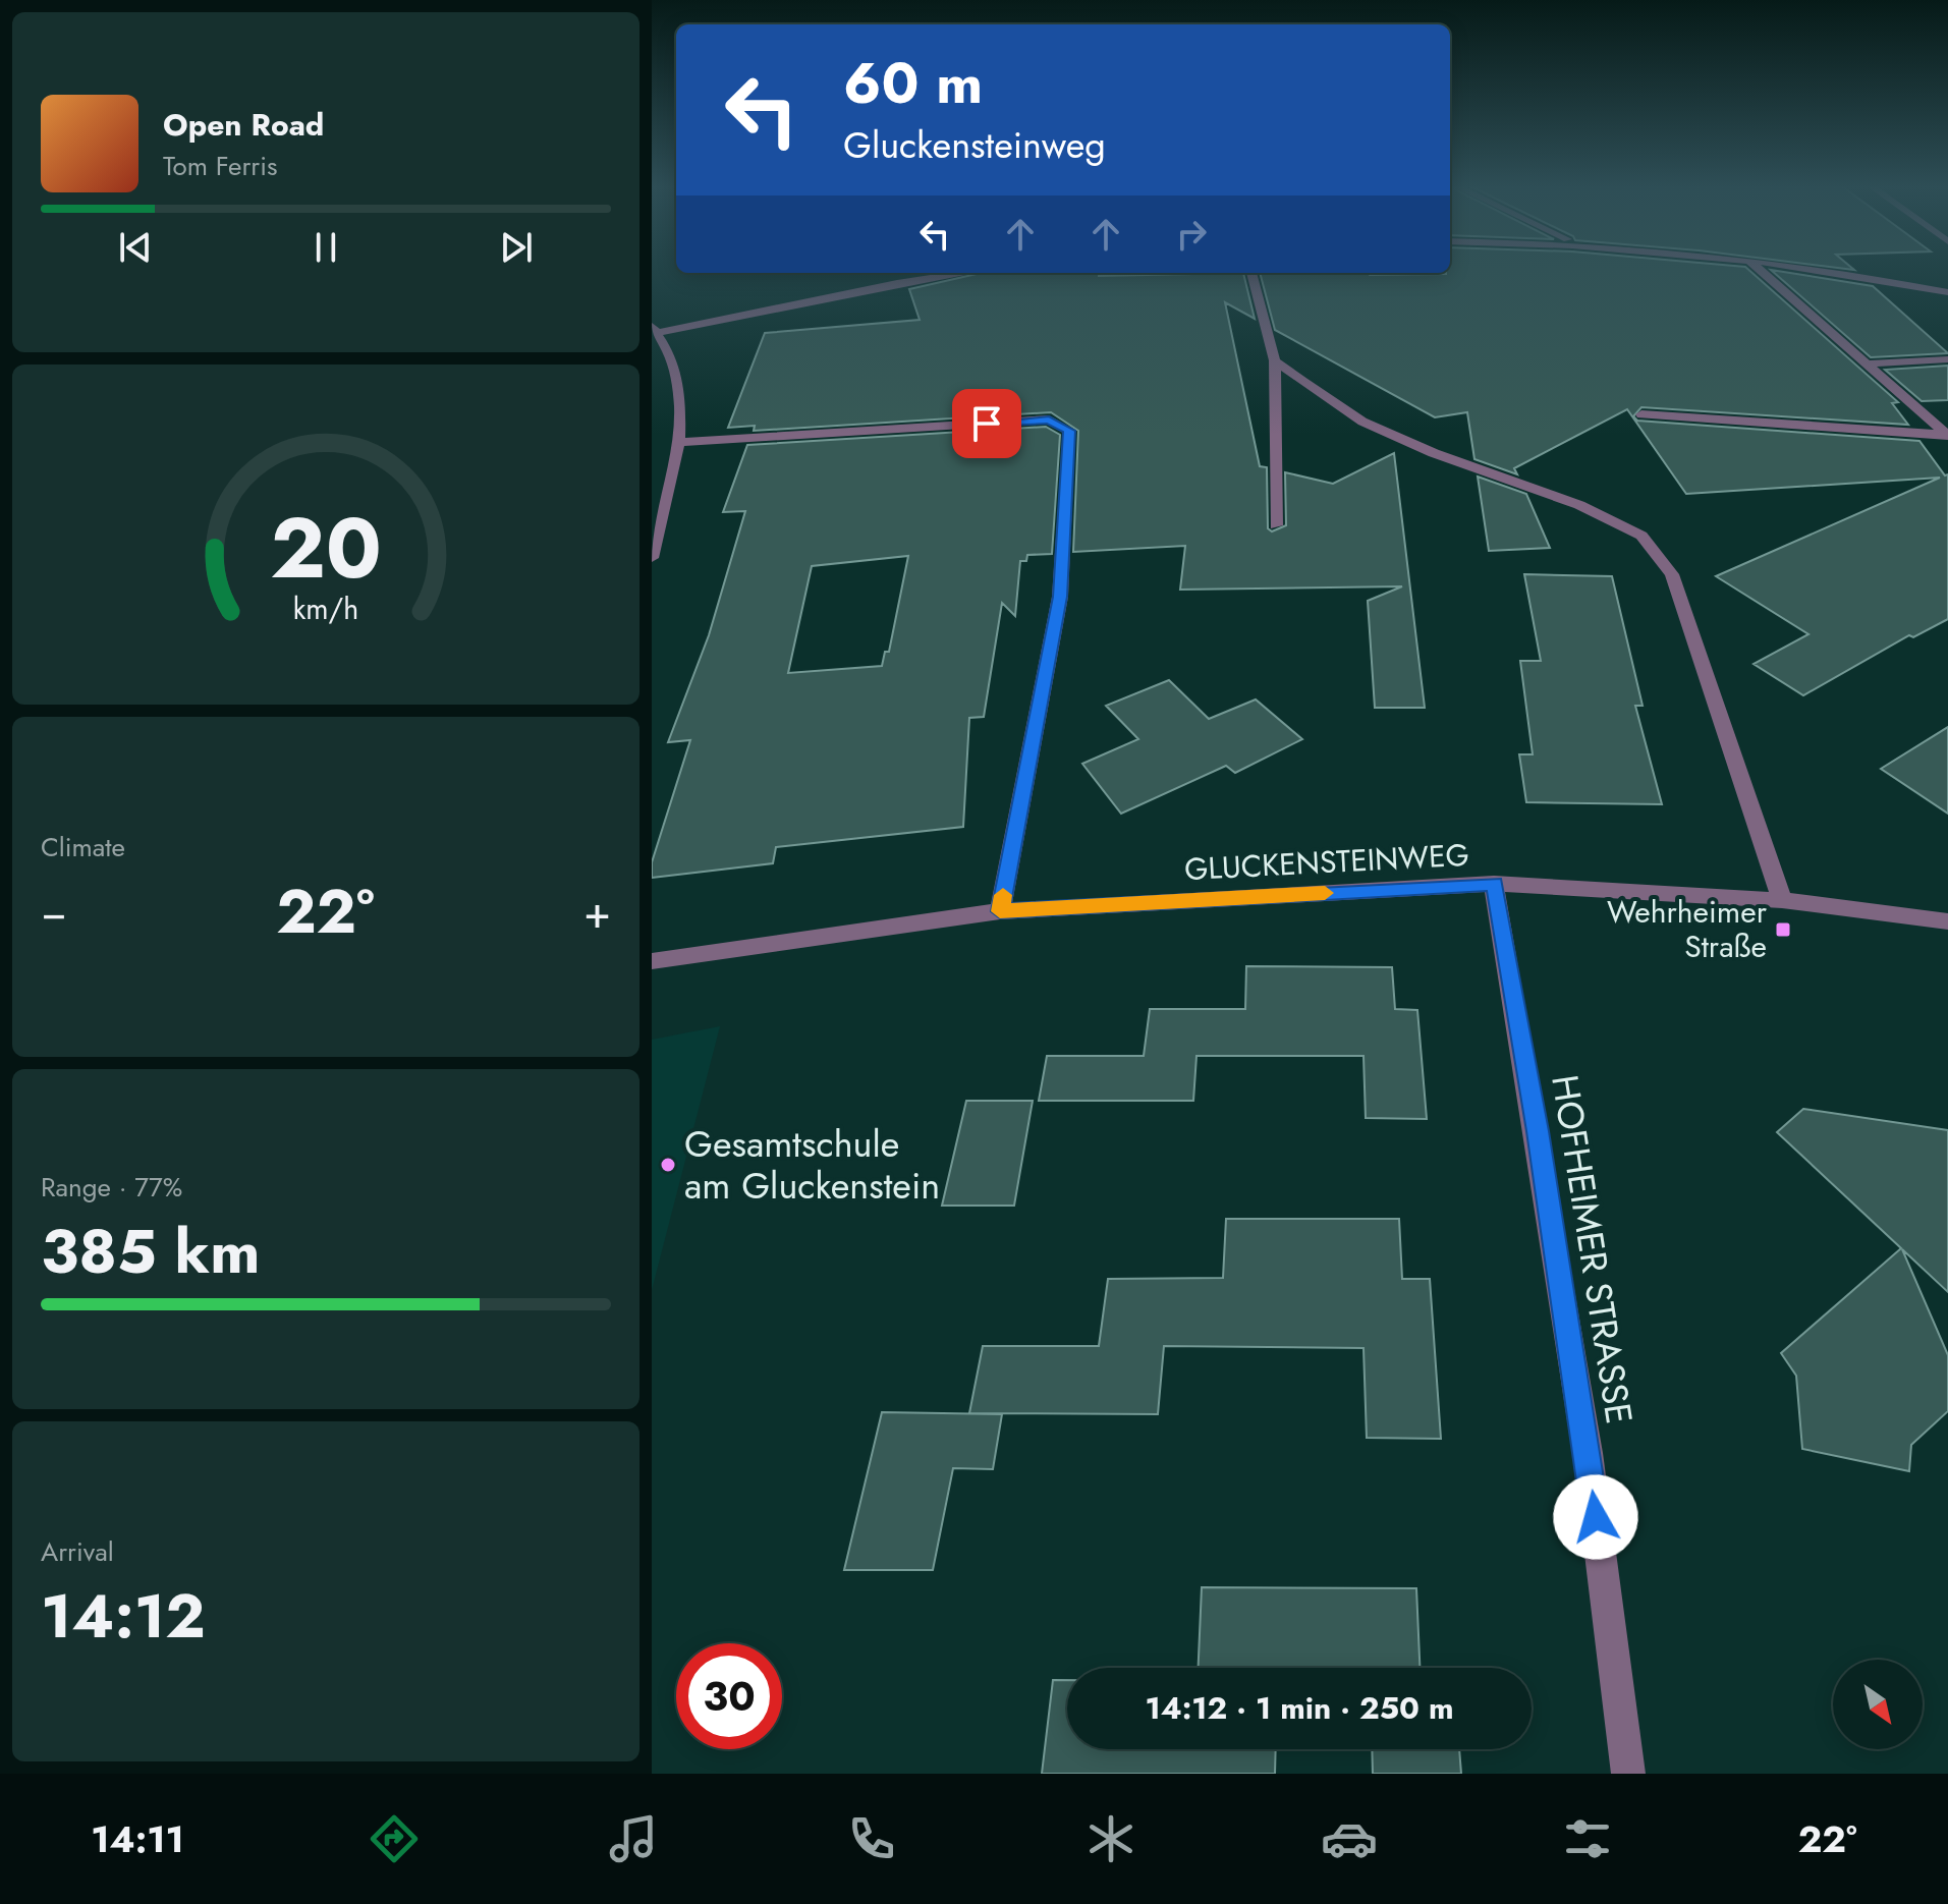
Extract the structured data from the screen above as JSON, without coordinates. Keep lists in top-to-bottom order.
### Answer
{
  "streets": {
    "street": ["GLUCKENSTEINWEG", "HOFHEIMER STRASSE"]
  },
  "crossings": [
    ["GLUCKENSTEINWEG", "HOFHEIMER STRASSE"]
  ],
  "places": {
    "transit": ["Wehrheimer Straße"],
    "other": ["Gesamtschule am Gluckenstein"]
  },
  "north": "bottom right",
  "page": {
    "turn": ["60 m", "Gluckensteinweg"],
    "song": ["Open Road", "Tom Ferris"],
    "tile": [
      "Climate",
      ["Range · 77%", "385 km"],
      ["Arrival", "14:12"]
    ],
    "heat": ["−", "22°", "+"],
    "limit": "30",
    "trip": "14:12 · 1 min · 250 m",
    "tabs": ["14:11", "22°"],
    "gauge": ["20", "km/h"]
  }
}
